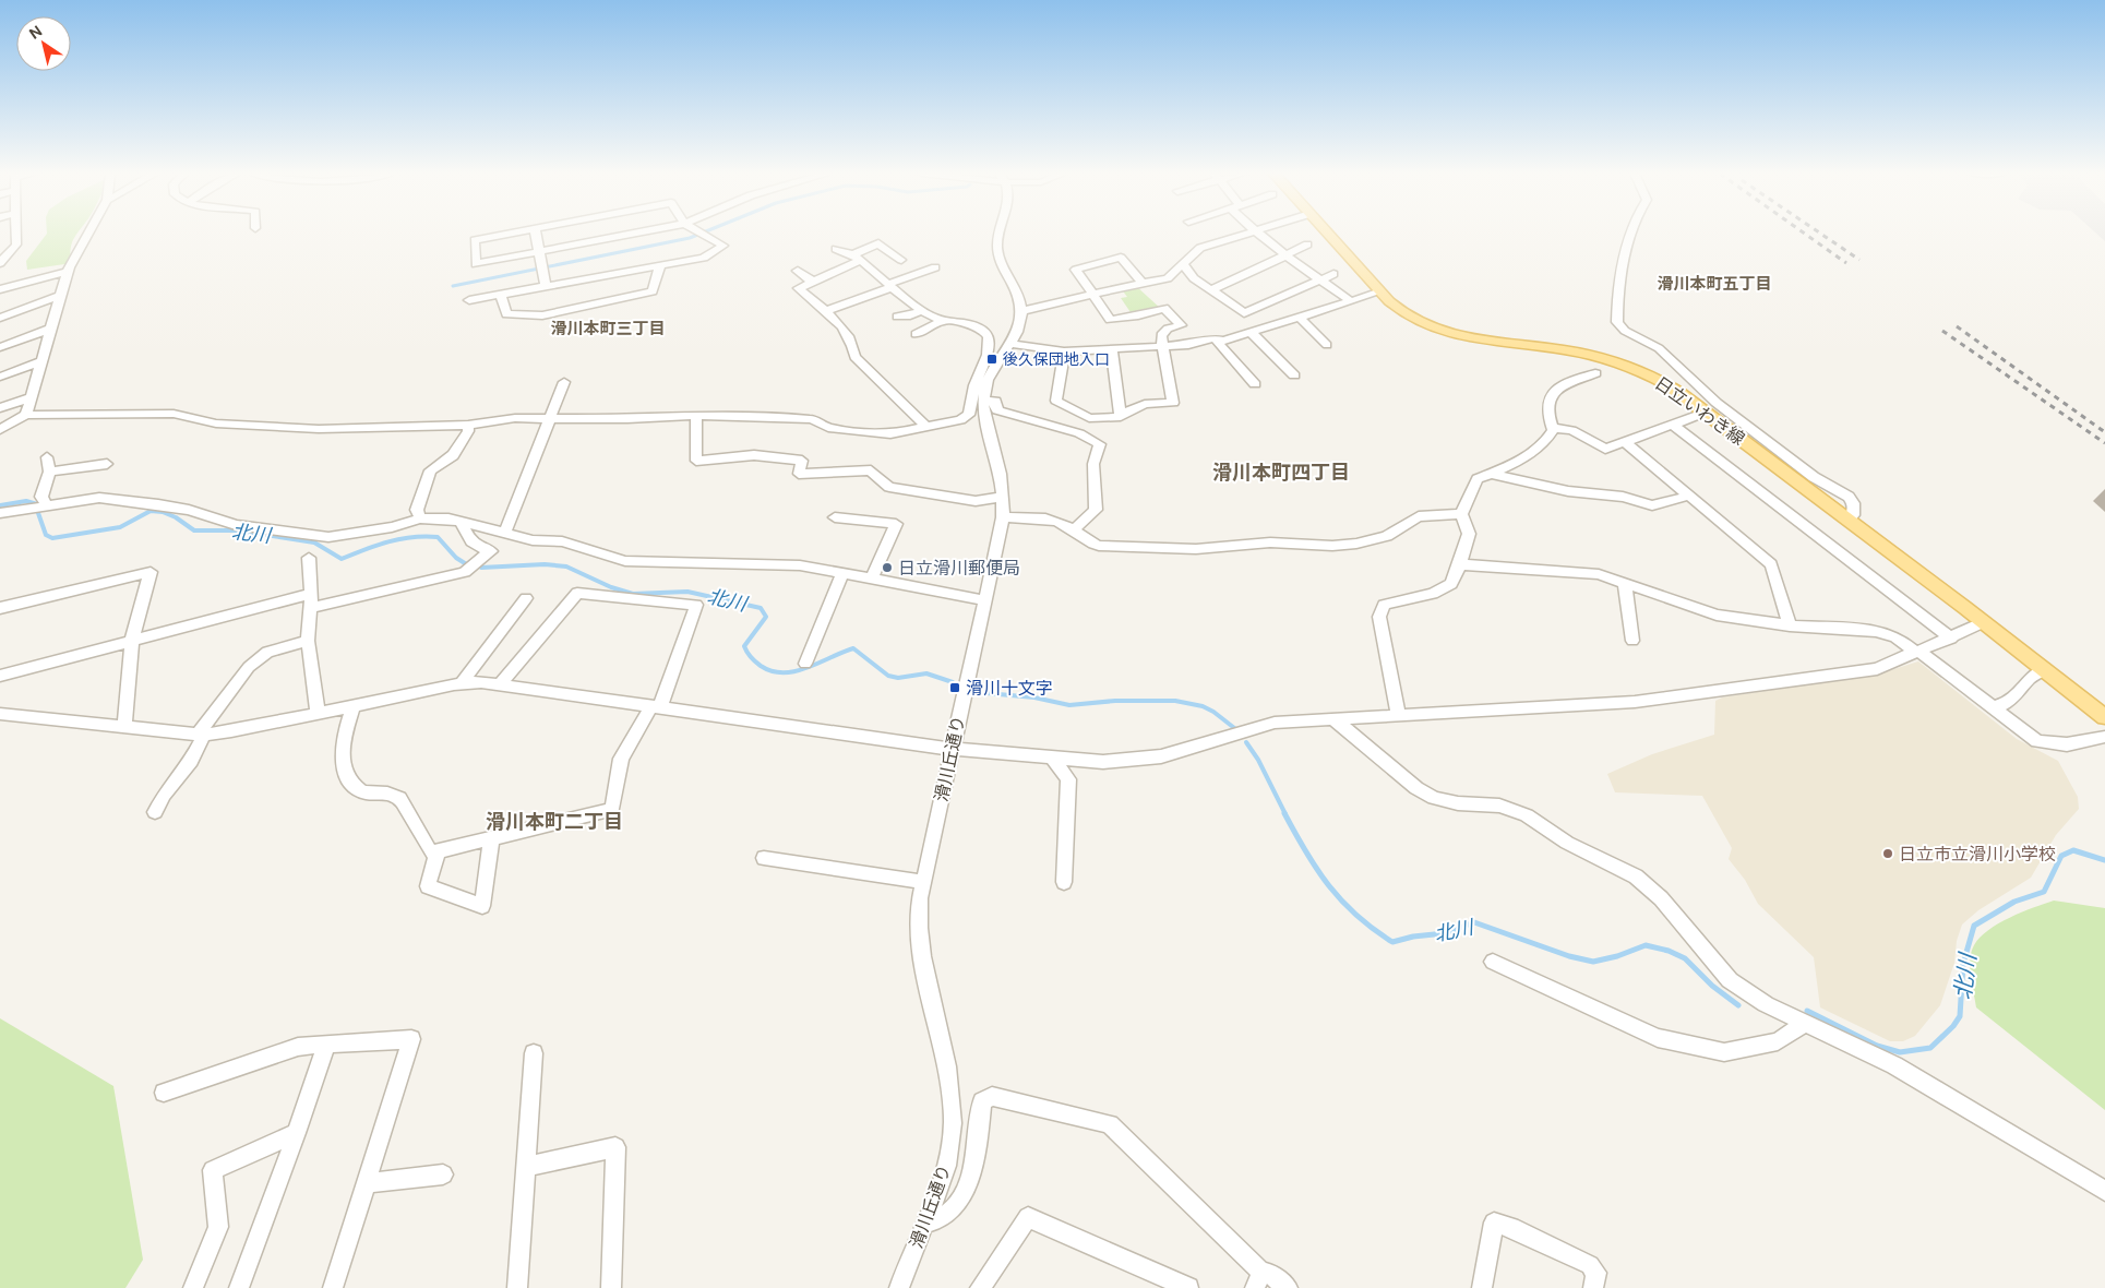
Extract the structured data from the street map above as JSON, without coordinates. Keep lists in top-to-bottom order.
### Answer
{
  "streets": {
    "main road": ["日立いわき線"],
    "street": ["滑川丘通り"]
  },
  "districts": [
    "滑川本町五丁目",
    "滑川本町三丁目",
    "滑川本町四丁目",
    "滑川本町二丁目"
  ],
  "water": ["北川"],
  "places": {
    "transit": ["後久保団地入口", "滑川十文字"],
    "other": ["日立滑川郵便局", "日立市立滑川小学校"]
  },
  "north": "top left"
}
